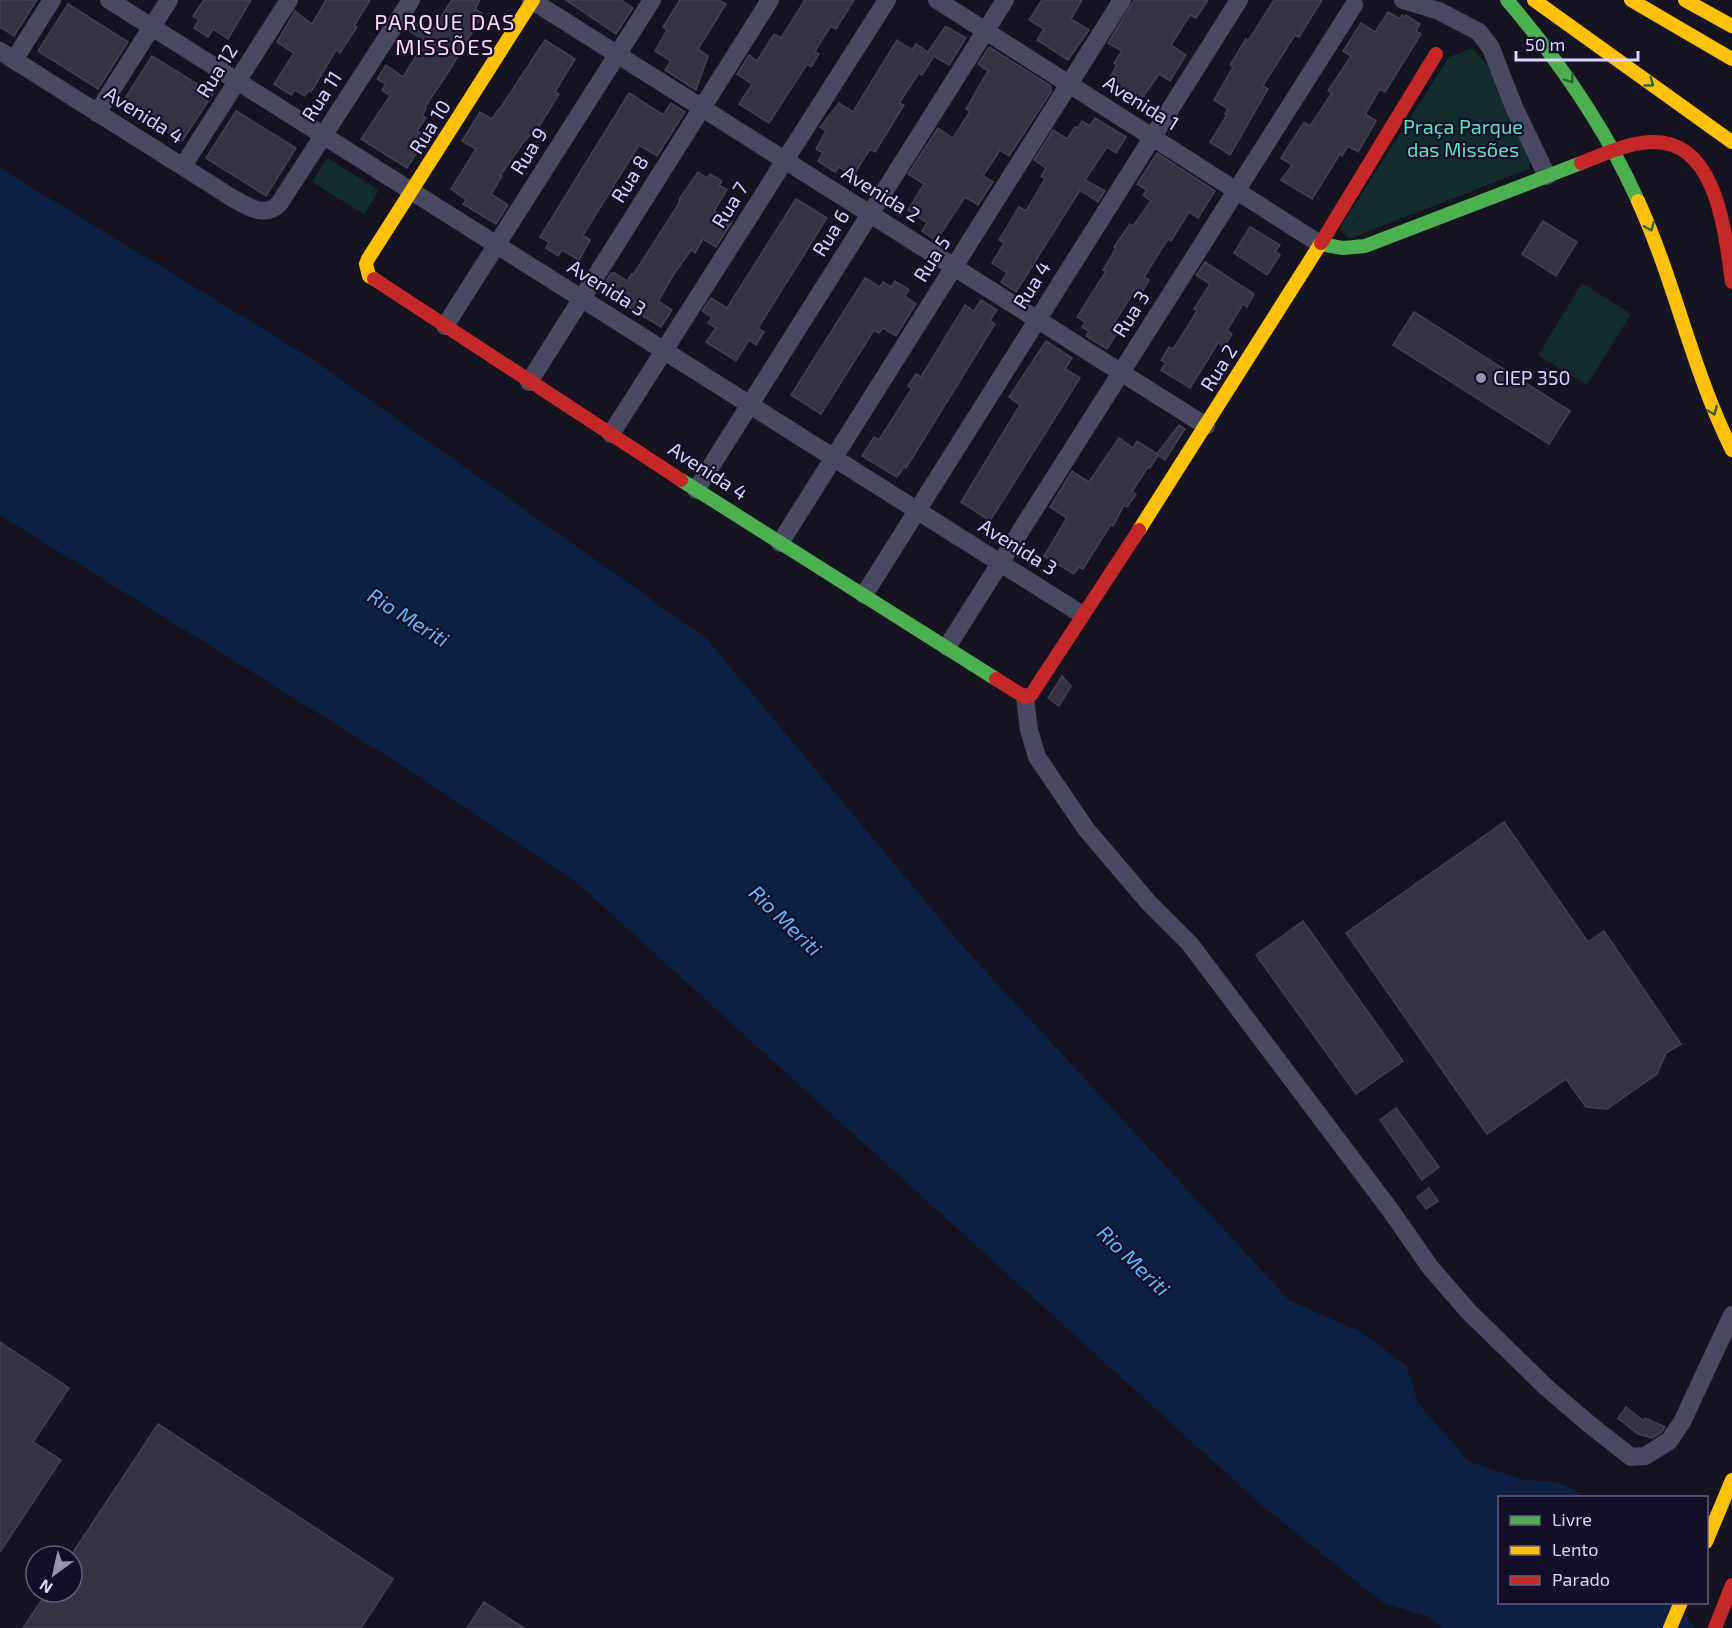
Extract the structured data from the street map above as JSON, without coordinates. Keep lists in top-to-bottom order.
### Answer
{
  "streets": {
    "main road": ["Avenida 4", "Rua 10", "Rua 2"],
    "street": [
      "Rua 12",
      "Rua 11",
      "Avenida 1",
      "Rua 9",
      "Rua 8",
      "Avenida 2",
      "Rua 7",
      "Rua 6",
      "Rua 5",
      "Rua 4",
      "Avenida 3",
      "Rua 3"
    ]
  },
  "crossings": [
    ["Rua 12", "Avenida 4"],
    ["Rua 12", "Avenida 3"],
    ["Rua 11", "Avenida 4"],
    ["Rua 11", "Avenida 3"],
    ["Avenida 1", "Rua 6"],
    ["Avenida 1", "Rua 5"],
    ["Avenida 1", "Rua 4"],
    ["Avenida 1", "Rua 3"],
    ["Avenida 1", "Rua 2"],
    ["Avenida 4", "Rua 10"],
    ["Avenida 4", "Rua 9"],
    ["Avenida 4", "Rua 8"],
    ["Avenida 4", "Rua 7"],
    ["Avenida 4", "Rua 6"],
    ["Avenida 4", "Rua 5"],
    ["Avenida 4", "Rua 4"],
    ["Avenida 4", "Rua 3"],
    ["Avenida 4", "Rua 2"],
    ["Rua 10", "Avenida 2"],
    ["Rua 10", "Avenida 3"],
    ["Rua 9", "Avenida 2"],
    ["Rua 9", "Avenida 3"],
    ["Rua 8", "Avenida 2"],
    ["Rua 8", "Avenida 3"],
    ["Avenida 2", "Rua 7"],
    ["Avenida 2", "Rua 6"],
    ["Avenida 2", "Rua 5"],
    ["Avenida 2", "Rua 4"],
    ["Avenida 2", "Rua 3"],
    ["Avenida 2", "Rua 2"],
    ["Rua 7", "Avenida 3"],
    ["Rua 6", "Avenida 3"],
    ["Rua 5", "Avenida 3"],
    ["Rua 4", "Avenida 3"],
    ["Avenida 3", "Rua 3"],
    ["Avenida 3", "Rua 2"]
  ],
  "districts": ["PARQUE DAS MISSÕES"],
  "water": ["Rio Meriti"],
  "parks": ["Praça Parque das Missões"],
  "places": ["CIEP 350"],
  "legend": ["Livre", "Lento", "Parado"],
  "scale_bar": "50 m",
  "north": "bottom left"
}
